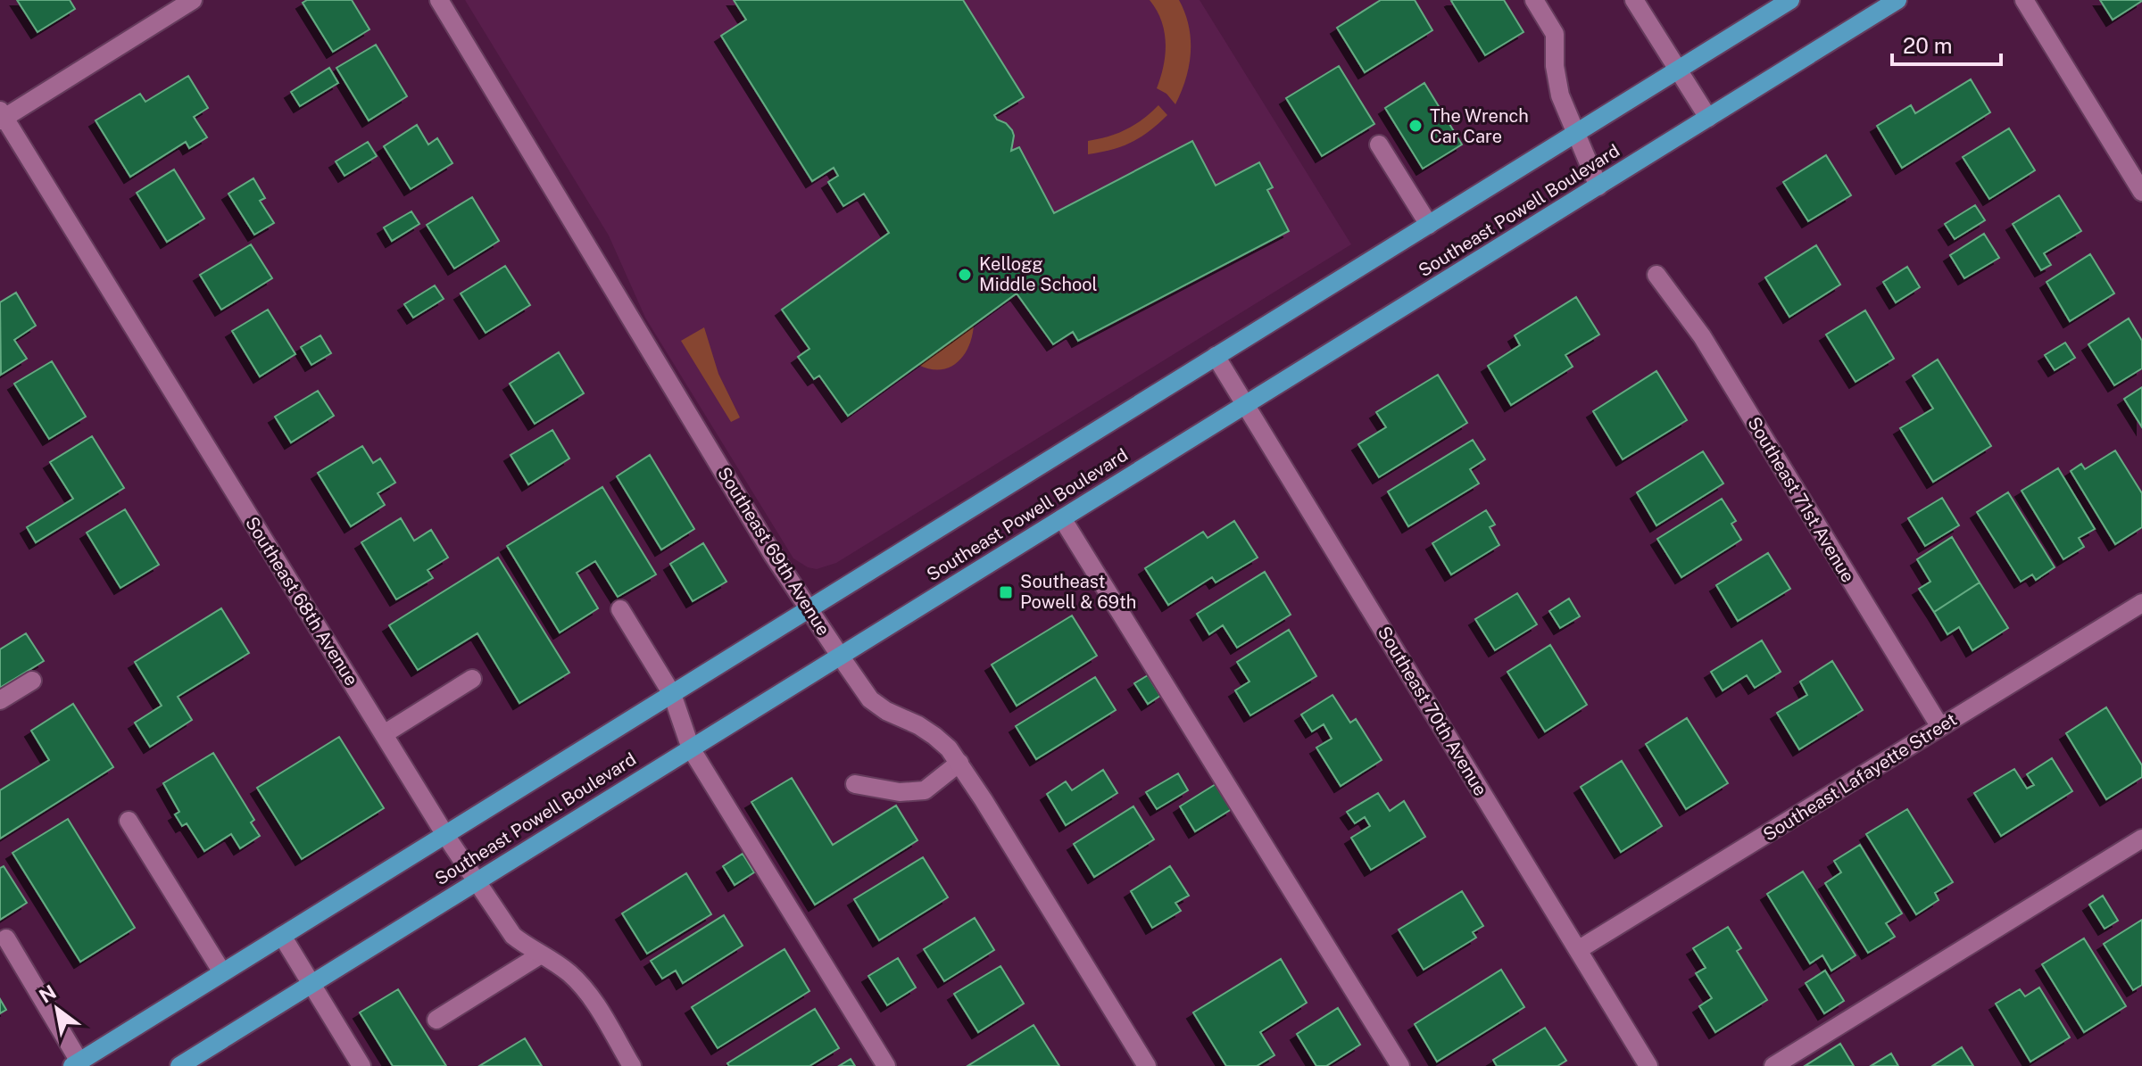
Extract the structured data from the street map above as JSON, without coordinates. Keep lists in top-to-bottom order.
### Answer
{
  "streets": {
    "main road": ["Southeast Powell Boulevard"],
    "street": [
      "Southeast 71st Avenue",
      "Southeast 69th Avenue",
      "Southeast 68th Avenue",
      "Southeast 70th Avenue",
      "Southeast Lafayette Street"
    ]
  },
  "crossings": [
    ["Southeast Powell Boulevard", "Southeast 69th Avenue"],
    ["Southeast Powell Boulevard", "Southeast 68th Avenue"],
    ["Southeast Powell Boulevard", "Southeast 70th Avenue"],
    ["Southeast 71st Avenue", "Southeast Lafayette Street"],
    ["Southeast 70th Avenue", "Southeast Lafayette Street"]
  ],
  "places": {
    "other": ["The Wrench Car Care", "Kellogg Middle School"],
    "transit": ["Southeast Powell & 69th"]
  },
  "scale_bar": "20 m",
  "north": "top left"
}
